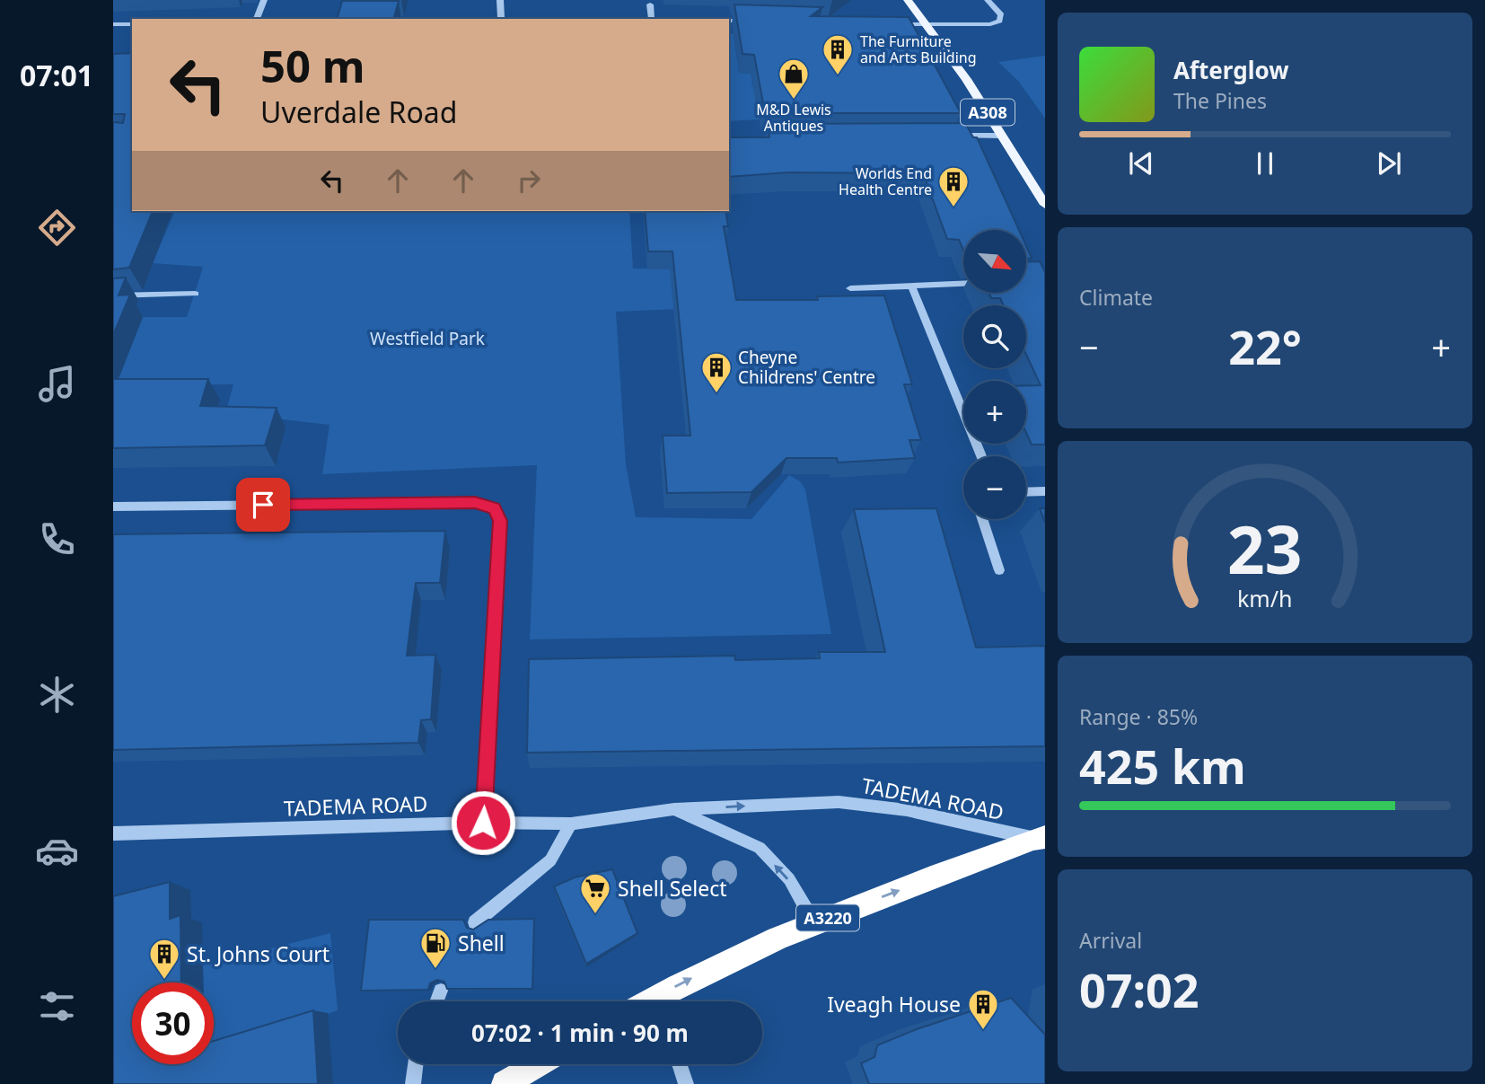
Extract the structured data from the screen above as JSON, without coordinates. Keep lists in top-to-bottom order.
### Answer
{
  "streets": {
    "highway": ["A3220"],
    "main road": ["A308"],
    "street": ["TADEMA ROAD"]
  },
  "crossings": [
    ["TADEMA ROAD", "A3220"]
  ],
  "one_way": ["TADEMA ROAD"],
  "parks": ["Westfield Park"],
  "places": {
    "building": [
      "The Furniture and Arts Building",
      "Worlds End Health Centre",
      "Cheyne Childrens' Centre",
      "St. Johns Court",
      "Iveagh House"
    ],
    "shop": ["M&D Lewis Antiques"],
    "supermarket": ["Shell Select"],
    "fuel station": ["Shell"]
  },
  "north": "bottom right",
  "page": {
    "tabs": "07:01",
    "turn": ["50 m", "Uverdale Road"],
    "song": ["Afterglow", "The Pines"],
    "tile": [
      "Climate",
      ["Range · 85%", "425 km"],
      ["Arrival", "07:02"]
    ],
    "map_buttons": ["+", "−"],
    "heat": ["−", "22°", "+"],
    "limit": "30",
    "trip": "07:02 · 1 min · 90 m",
    "gauge": ["23", "km/h"]
  }
}
